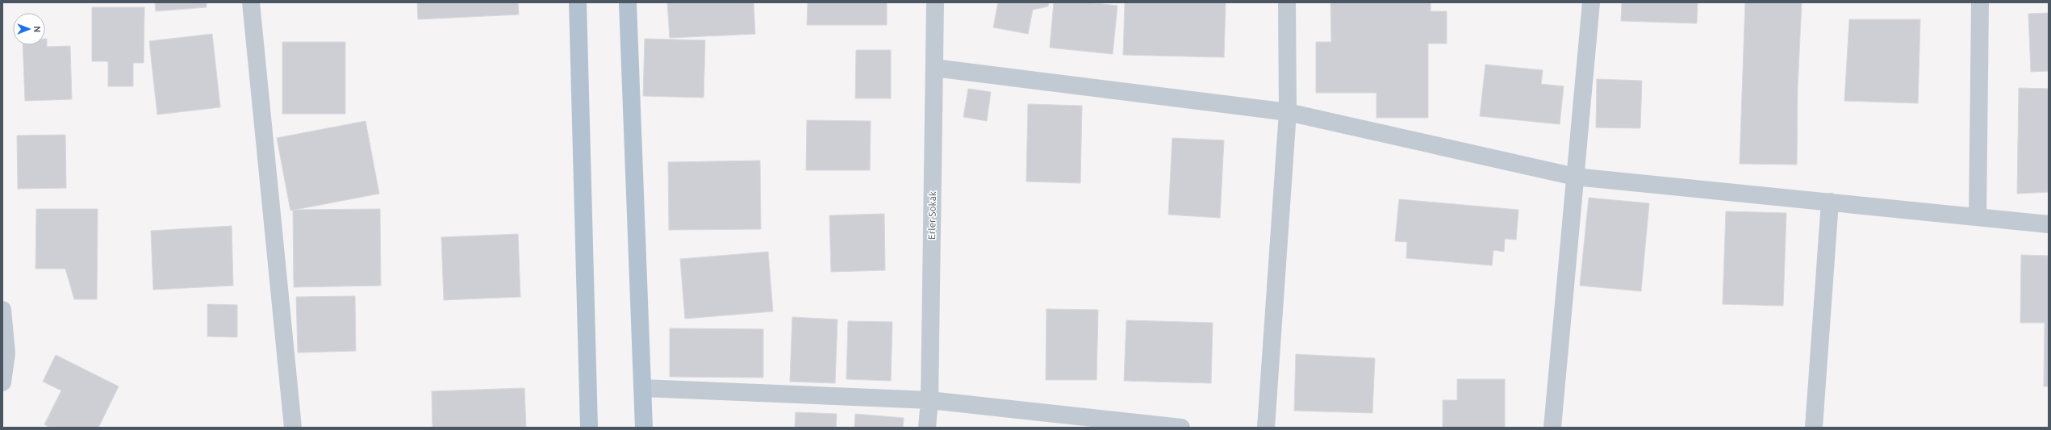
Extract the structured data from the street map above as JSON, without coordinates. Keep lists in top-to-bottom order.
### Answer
{
  "streets": {
    "street": ["Erler Sokak"]
  },
  "north": "right"
}
